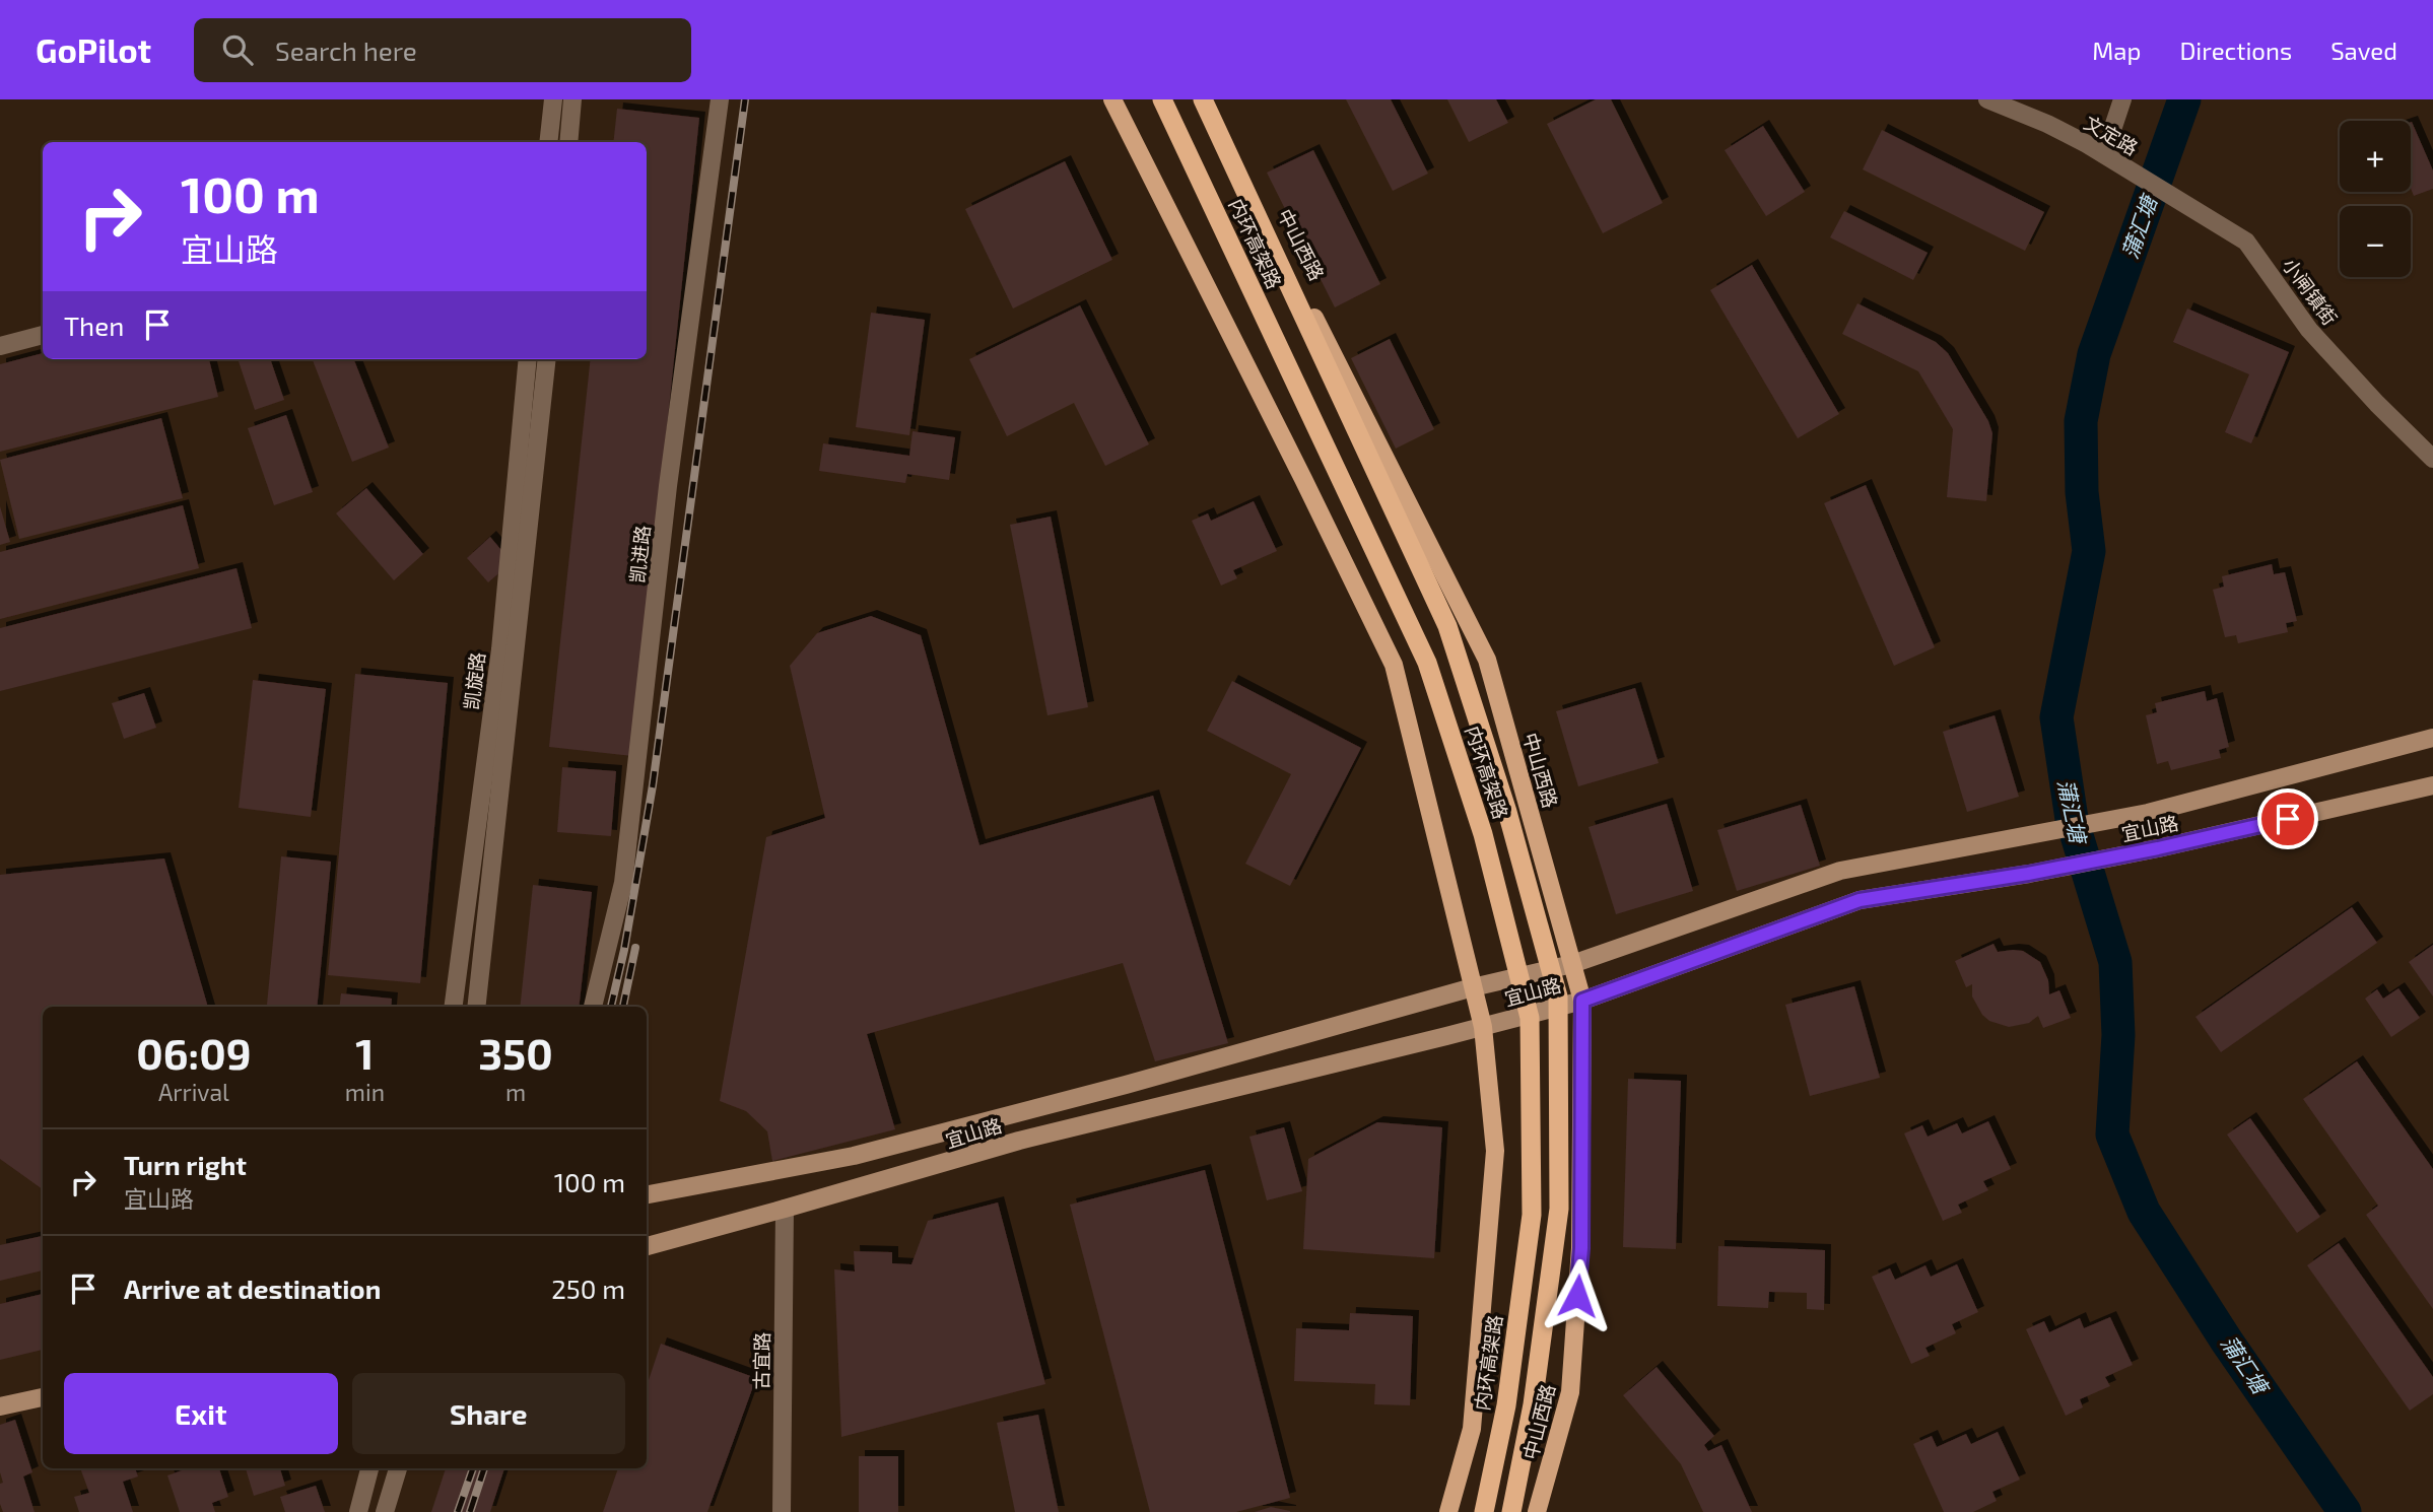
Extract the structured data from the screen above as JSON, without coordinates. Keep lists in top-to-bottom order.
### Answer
{
  "streets": {
    "highway": ["内环高架路"],
    "main road": ["中山西路", "宜山路"],
    "street": [
      "文定路",
      "小闸镇街",
      "凯进路",
      "凯旋路",
      "古宜路"
    ]
  },
  "crossings": [
    ["文定路", "小闸镇街"],
    ["内环高架路", "中山西路"],
    ["中山西路", "宜山路"],
    ["宜山路", "古宜路"]
  ],
  "water": ["蒲汇塘"],
  "page": {
    "header": "GoPilot",
    "search": "Search here",
    "nav": ["Map", "Directions", "Saved"],
    "map_buttons": ["+", "−"],
    "turn": ["100 m", "宜山路"],
    "then": "Then",
    "eta": [
      "06:09",
      "Arrival",
      "1",
      "min",
      "350",
      "m"
    ],
    "list": [
      {
        "name": "Turn right",
        "note": "宜山路",
        "value": "100 m"
      },
      {
        "name": "Arrive at destination",
        "value": "250 m"
      }
    ],
    "buttons": ["Exit", "Share"]
  }
}
